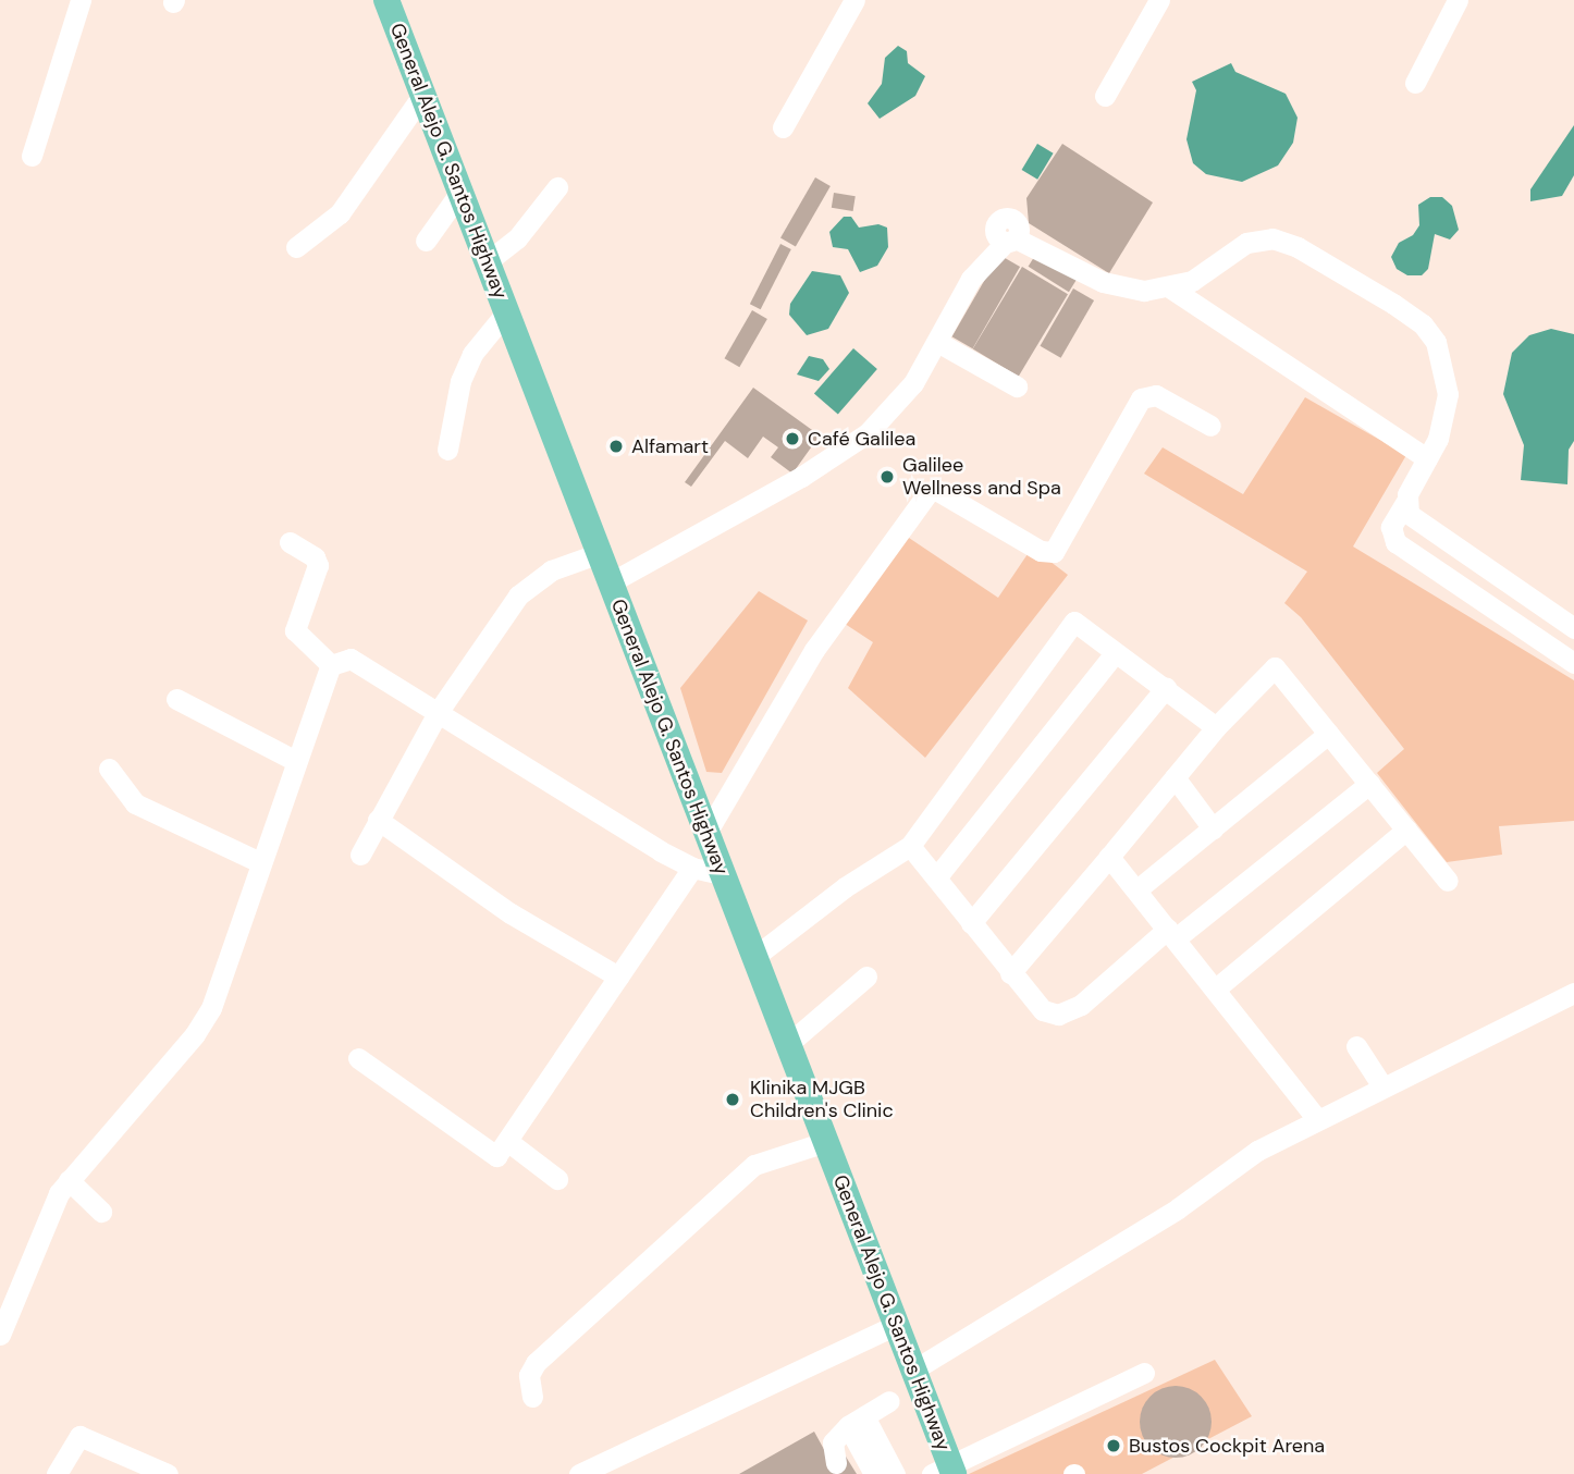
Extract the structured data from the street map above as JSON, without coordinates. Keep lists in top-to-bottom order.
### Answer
{
  "streets": {
    "main road": ["General Alejo G. Santos Highway"]
  },
  "places": [
    "Café Galilea",
    "Alfamart",
    "Galilee Wellness and Spa",
    "Klinika MJGB Children's Clinic",
    "Bustos Cockpit Arena"
  ]
}
